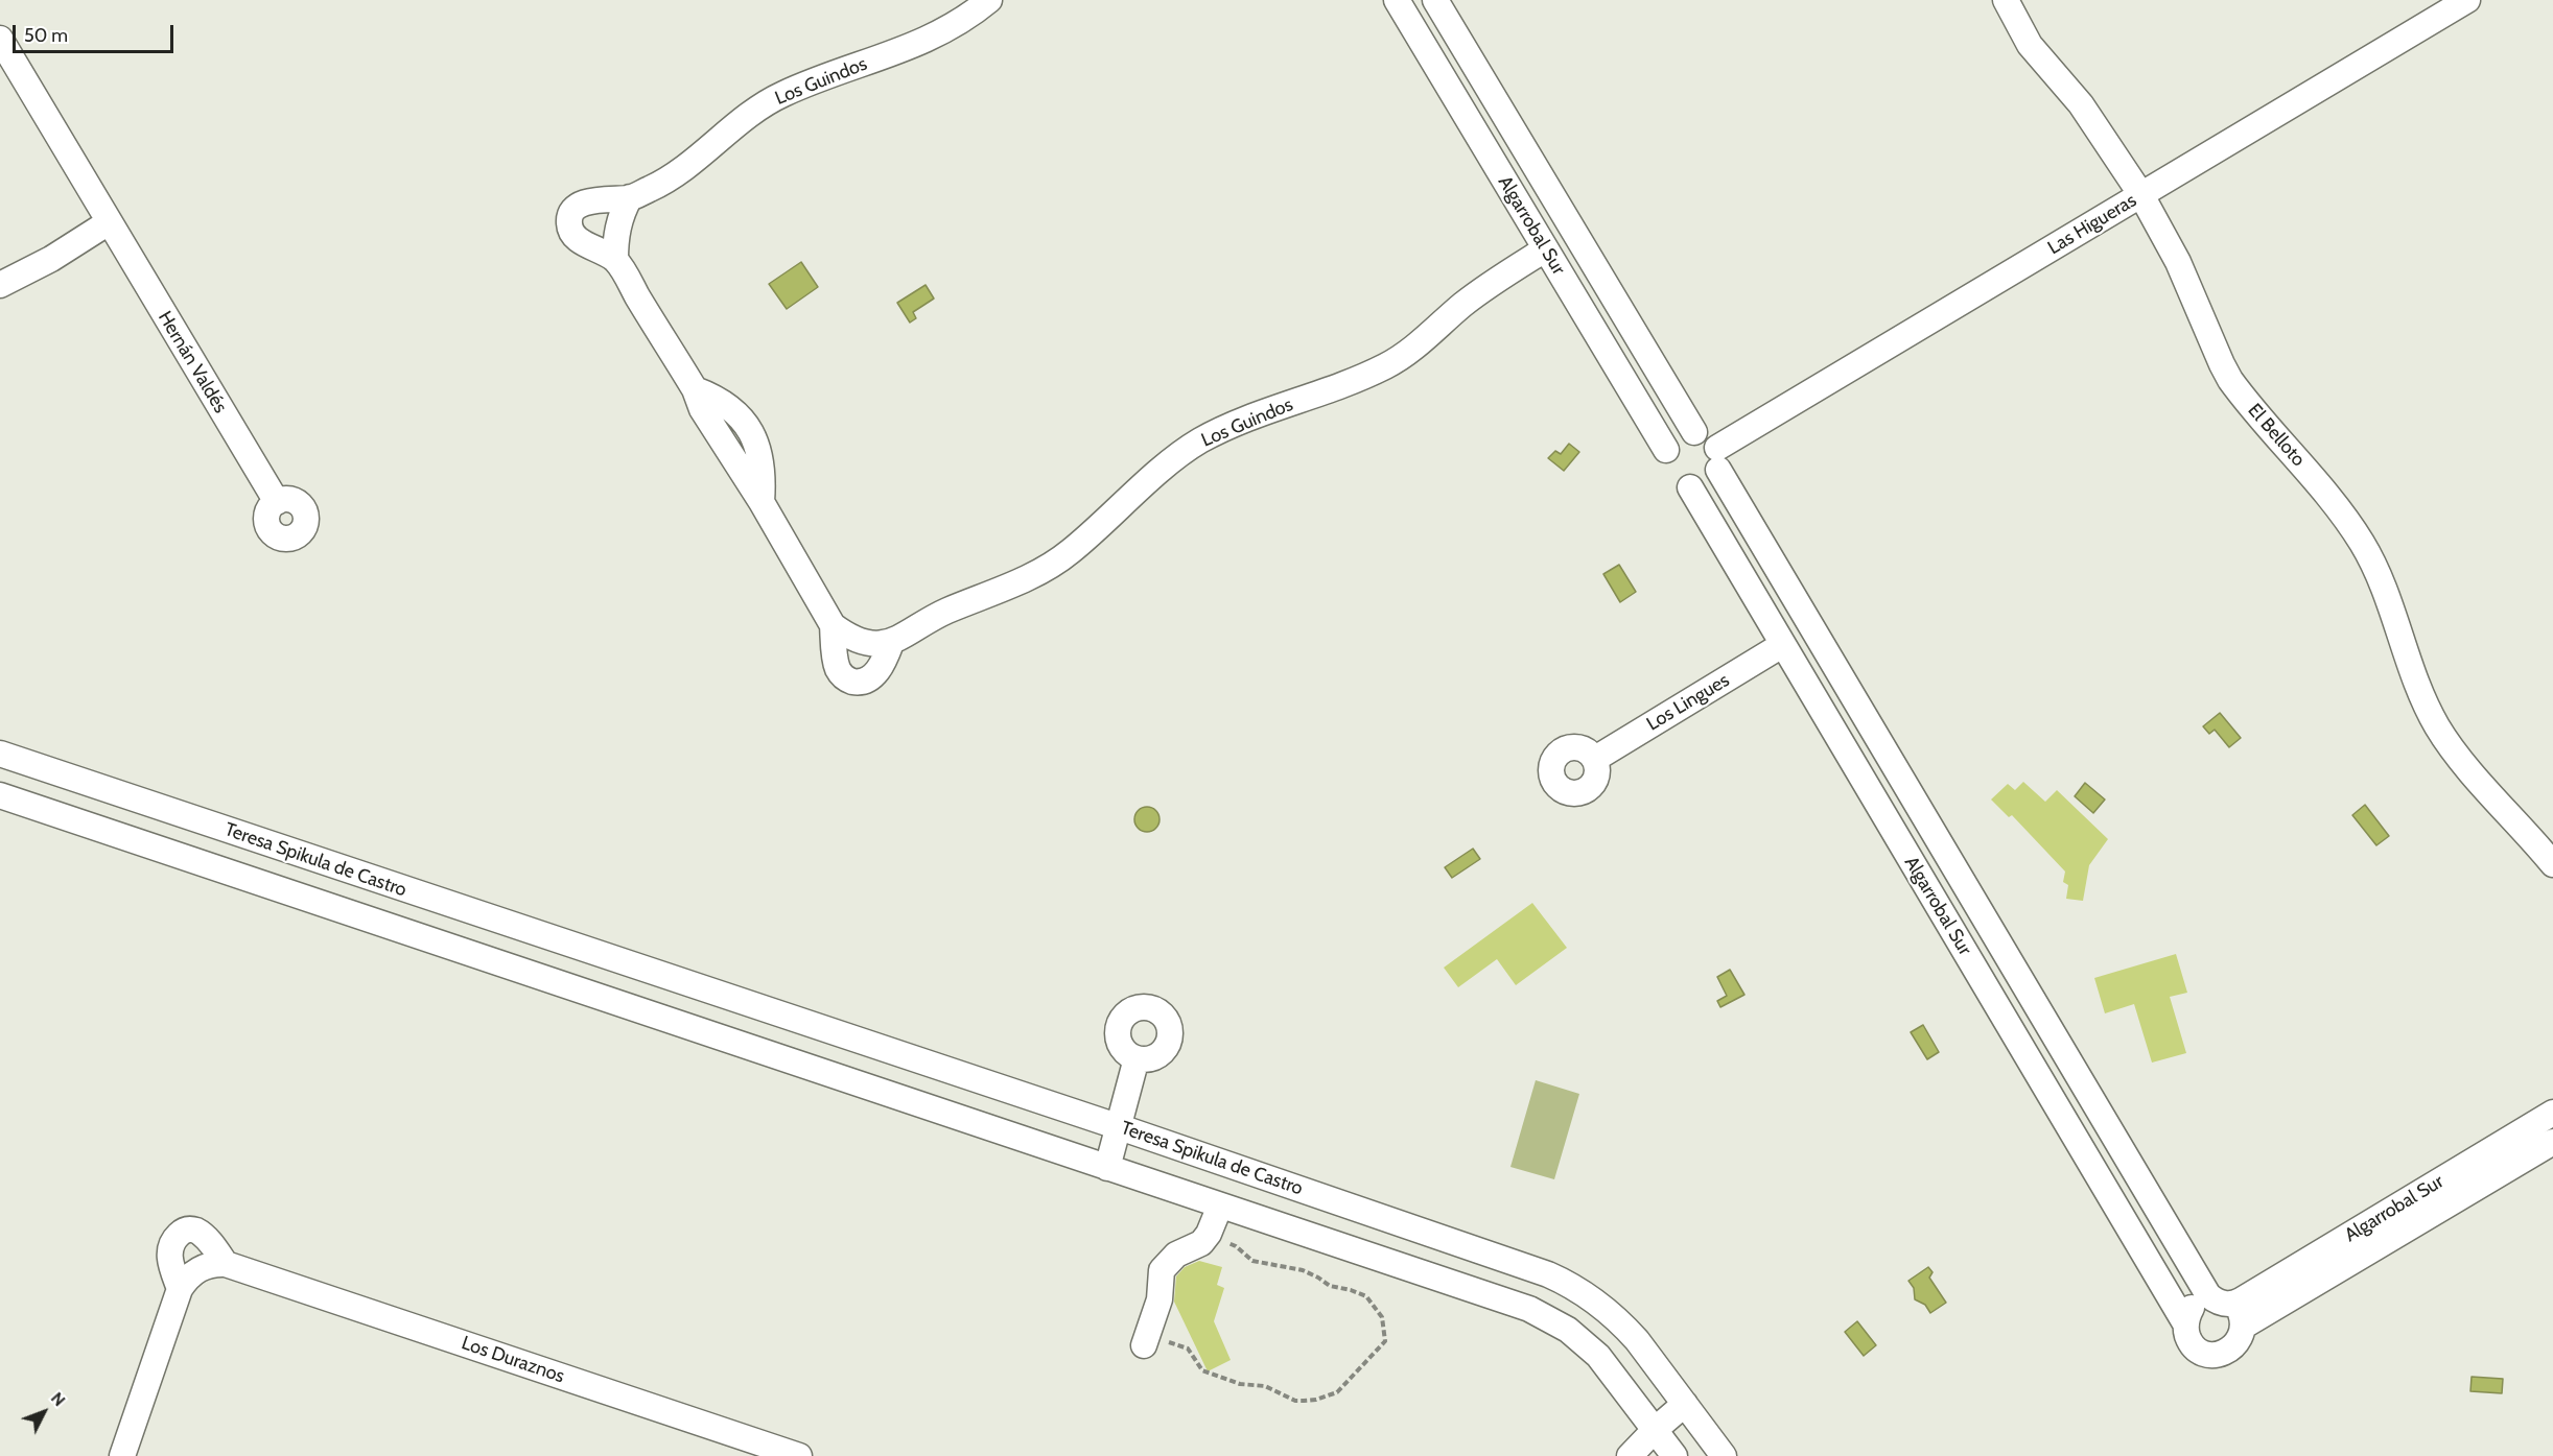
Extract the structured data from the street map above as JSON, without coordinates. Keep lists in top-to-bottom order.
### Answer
{
  "streets": {
    "street": [
      "Los Guindos",
      "Las Higueras",
      "Algarrobal Sur",
      "Hernán Valdés",
      "El Belloto",
      "Los Lingues",
      "Teresa Spikula de Castro",
      "Los Duraznos"
    ]
  },
  "crossings": [
    ["Los Guindos", "Algarrobal Sur"],
    ["Las Higueras", "Algarrobal Sur"],
    ["Las Higueras", "El Belloto"],
    ["Algarrobal Sur", "Los Lingues"]
  ],
  "scale_bar": "50 m",
  "north": "top right"
}
